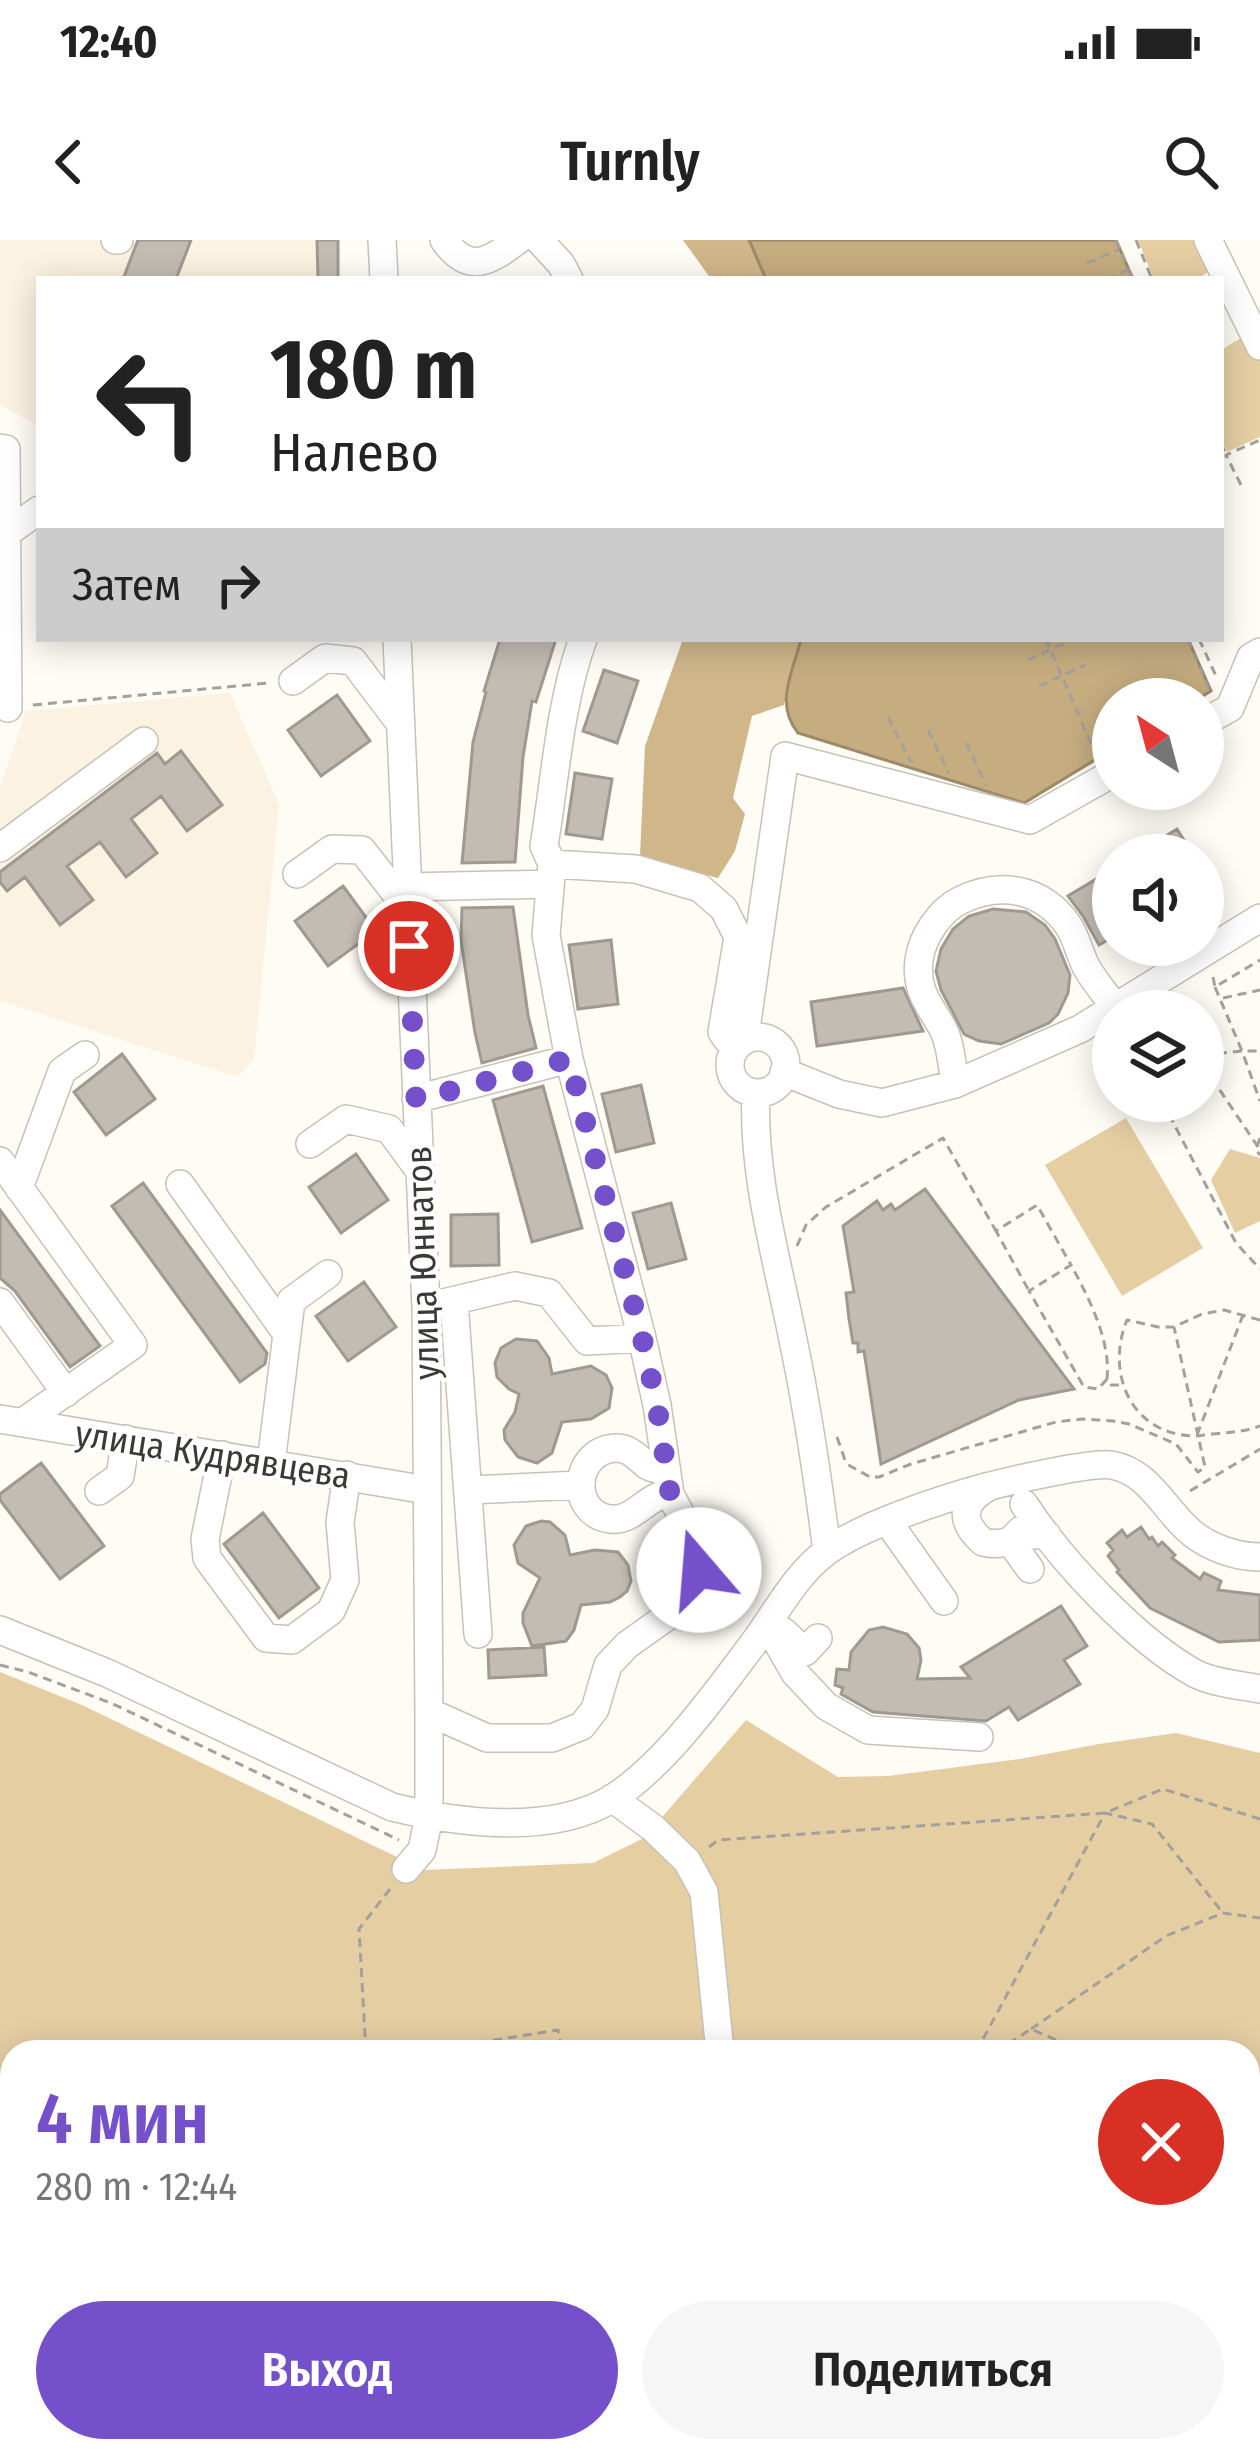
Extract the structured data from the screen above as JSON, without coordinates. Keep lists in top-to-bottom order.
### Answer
{
  "streets": {
    "street": ["улица Юннатов", "улица Кудрявцева"]
  },
  "crossings": [
    ["улица Юннатов", "улица Кудрявцева"]
  ],
  "north": "top left",
  "page": {
    "status": "12:40",
    "header": "Turnly",
    "turn": ["180 m", "Налево"],
    "then": "Затем",
    "heading": ["4 мин", "280 m · 12:44"],
    "buttons": ["Выход", "Поделиться"]
  }
}
